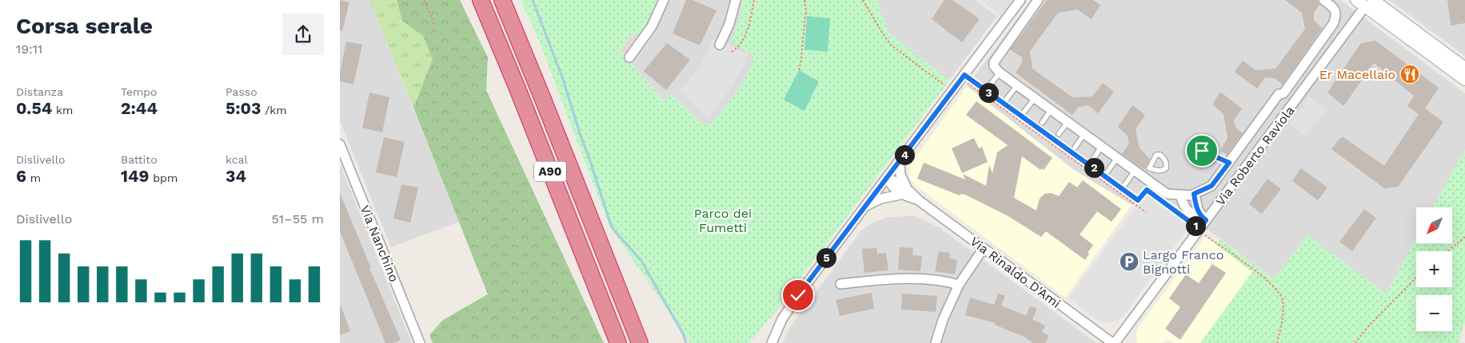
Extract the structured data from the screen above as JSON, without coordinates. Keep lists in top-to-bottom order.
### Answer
{
  "streets": {
    "highway": ["A90"],
    "street": ["Via Roberto Raviola", "Via Nanchino", "Via Rinaldo D'Ami"]
  },
  "crossings": [
    ["Via Roberto Raviola", "Via Rinaldo D'Ami"]
  ],
  "parks": ["Parco dei Fumetti"],
  "places": {
    "restaurant": ["Er Macellaio"],
    "parking": ["Largo Franco Bignotti"]
  },
  "north": "bottom left",
  "page": {
    "heading": ["Corsa serale", "19:11"],
    "stats": [
      ["Distanza", "0.54 km"],
      ["Tempo", "2:44"],
      ["Passo", "5:03 /km"],
      ["Dislivello", "6 m"],
      ["Battito", "149 bpm"],
      ["kcal", "34"]
    ],
    "pins": [
      "3",
      "4",
      "2",
      "1",
      "5"
    ],
    "chart": ["Dislivello", "51–55 m"],
    "map_buttons": ["+", "−"]
  }
}
